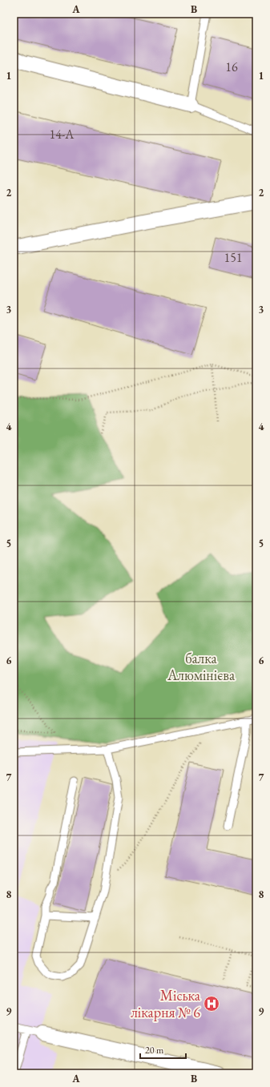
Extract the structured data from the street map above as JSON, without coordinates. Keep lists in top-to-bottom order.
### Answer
{
  "parks": ["балка Алюмінієва"],
  "places": {
    "hospital": ["Мiська лiкарня № 6"]
  },
  "house_numbers": ["16", "14-А", "151"],
  "scale_bar": "20 m",
  "grid": {
    "columns": ["A", "B"],
    "rows": [
      "1",
      "2",
      "3",
      "4",
      "5",
      "6",
      "7",
      "8",
      "9"
    ]
  }
}
